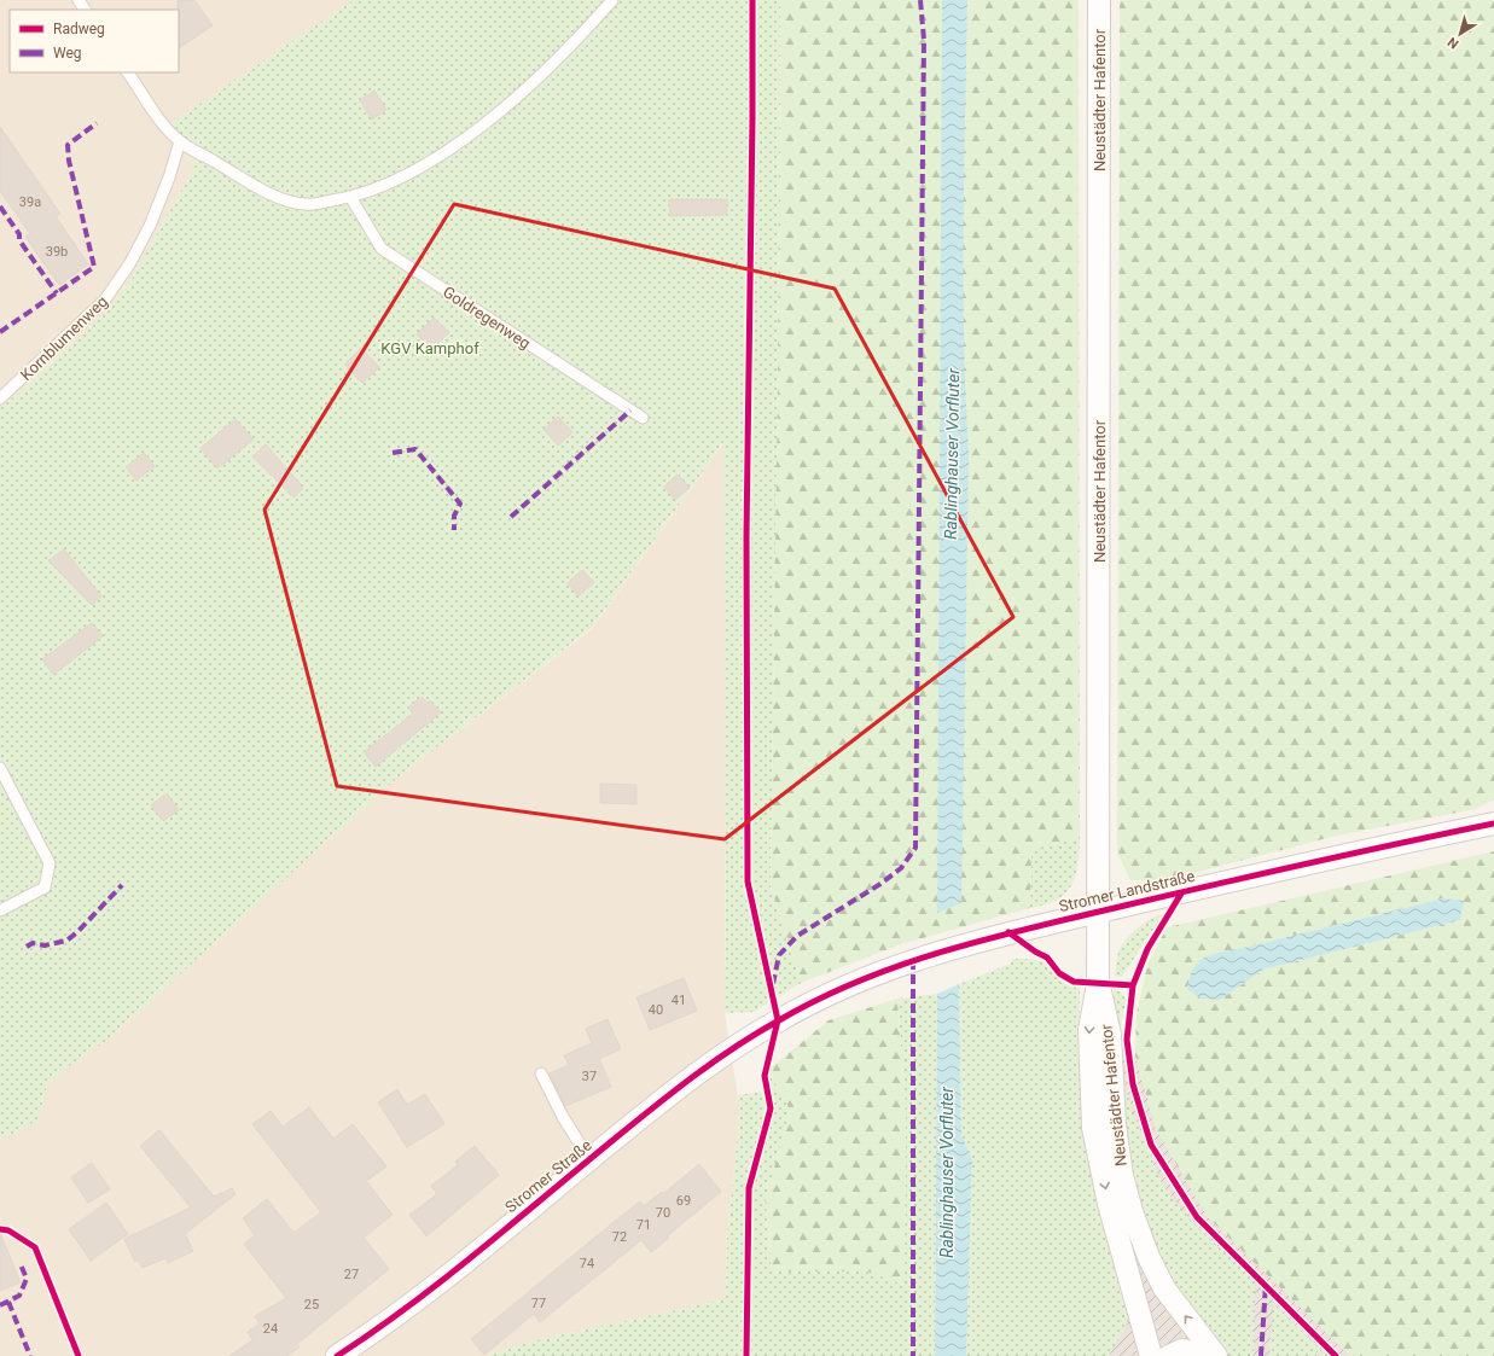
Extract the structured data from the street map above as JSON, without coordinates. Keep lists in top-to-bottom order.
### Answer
{
  "streets": {
    "street": ["Neustädter Hafentor", "Stromer Landstraße", "Stromer Straße"],
    "lane": ["Goldregenweg", "Kornblumenweg"]
  },
  "crossings": [
    ["Neustädter Hafentor", "Stromer Landstraße"],
    ["Stromer Landstraße", "Stromer Straße"]
  ],
  "water": ["Rablinghauser Vorfluter"],
  "parks": ["KGV Kamphof"],
  "house_numbers": [
    "39a",
    "39b",
    "41",
    "40",
    "37",
    "69",
    "70",
    "71",
    "72",
    "74",
    "27",
    "77",
    "25",
    "24"
  ],
  "legend": ["Radweg", "Weg"],
  "north": "bottom left"
}
